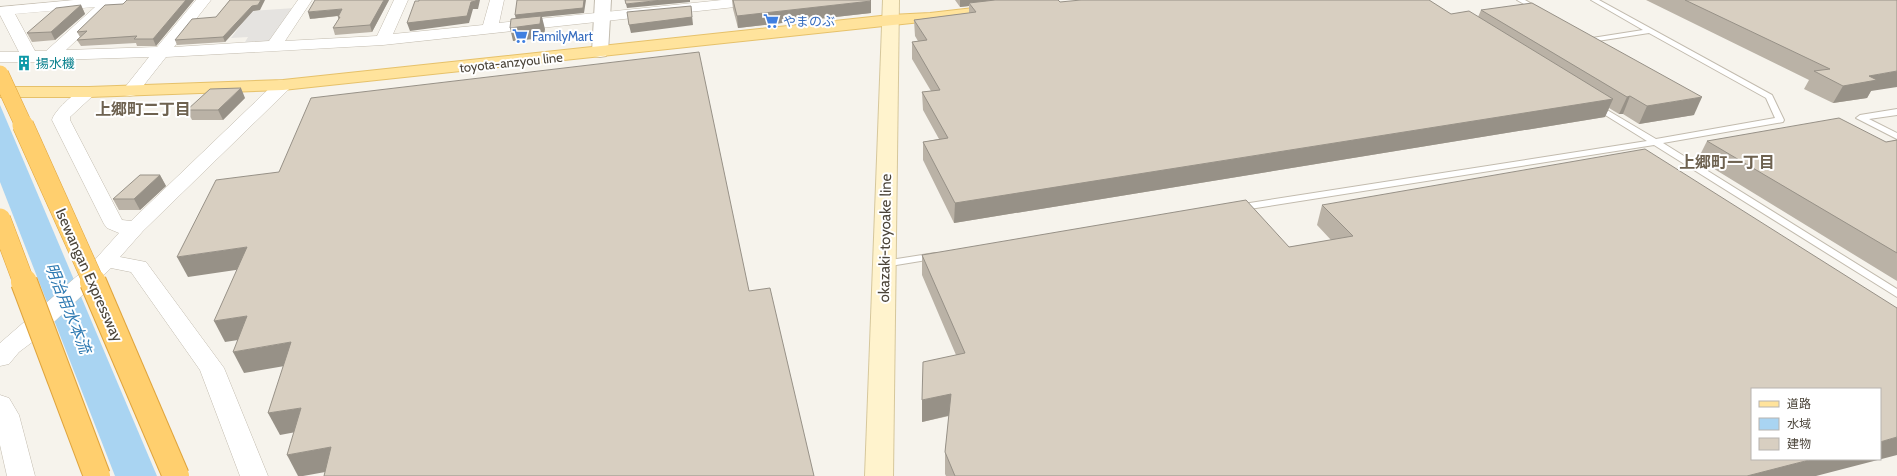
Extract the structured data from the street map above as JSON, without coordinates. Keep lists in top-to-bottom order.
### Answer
{
  "streets": {
    "highway": ["Isewangan Expressway"],
    "main road": ["toyota-anzyou line", "okazaki-toyoake line"]
  },
  "crossings": [
    ["toyota-anzyou line", "okazaki-toyoake line"]
  ],
  "districts": ["上郷町二丁目", "上郷町一丁目"],
  "water": ["明治用水本流"],
  "places": {
    "supermarket": ["やまのぶ", "FamilyMart"],
    "building": ["揚水機"]
  },
  "legend": ["道路", "水域", "建物"]
}
